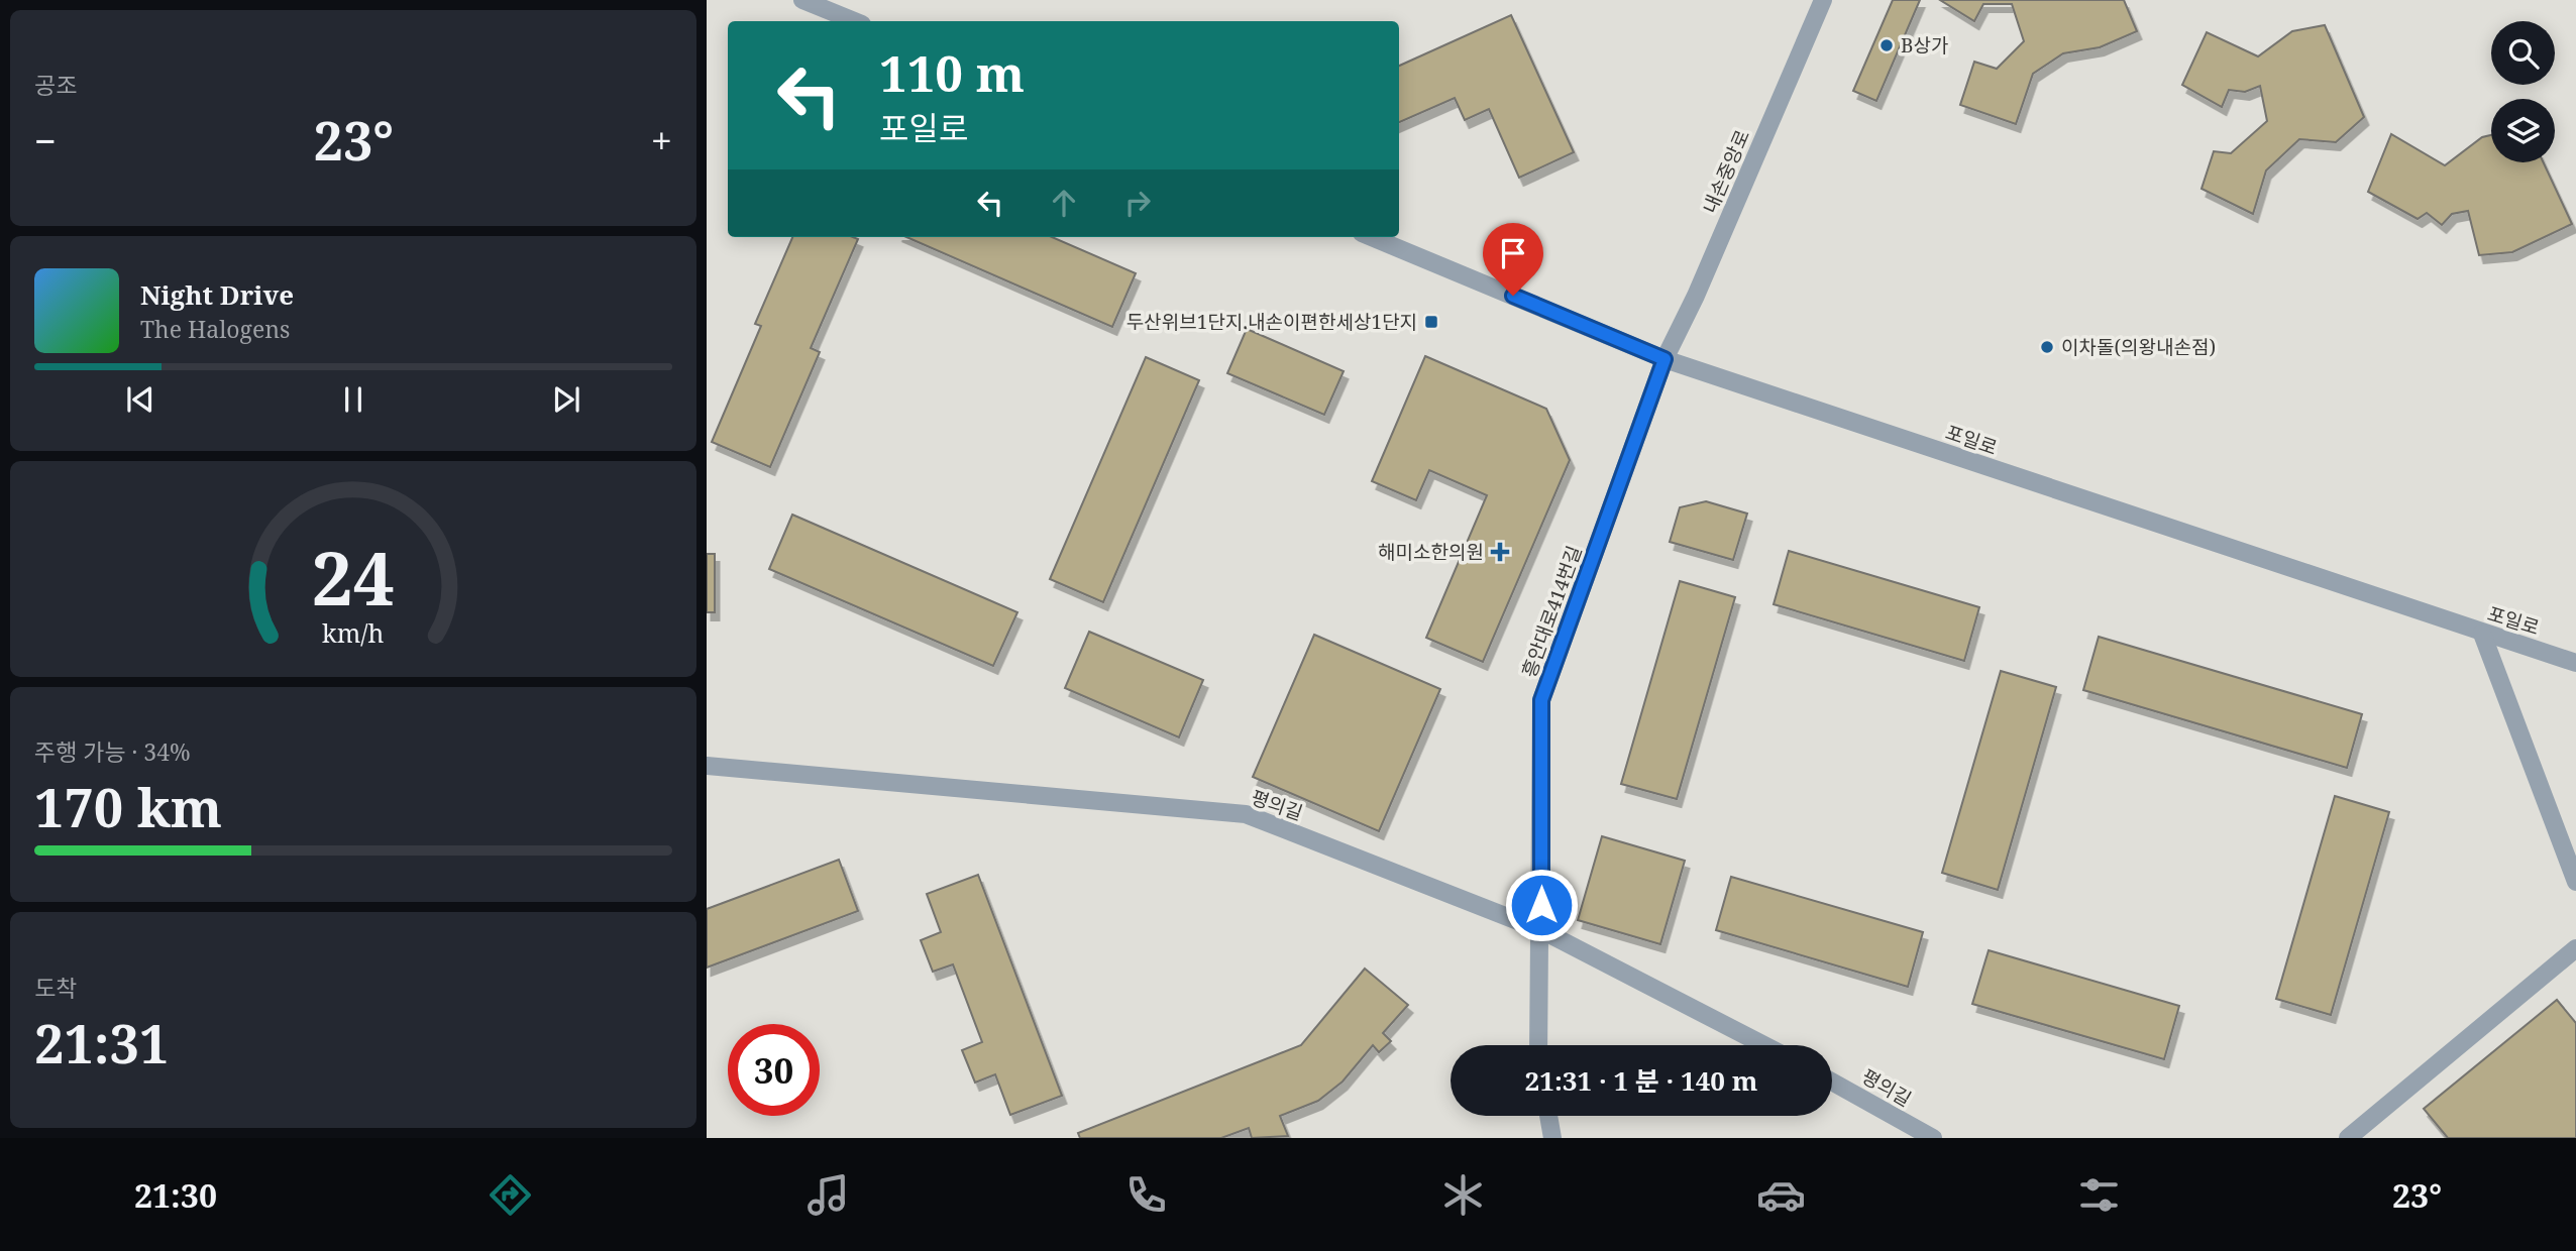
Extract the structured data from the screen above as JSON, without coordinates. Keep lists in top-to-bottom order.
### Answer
{
  "streets": {
    "street": [
      "내손중앙로",
      "포일로",
      "흥안대로414번길",
      "평의길"
    ]
  },
  "crossings": [
    ["내손중앙로", "포일로"],
    ["내손중앙로", "흥안대로414번길"],
    ["포일로", "흥안대로414번길"],
    ["흥안대로414번길", "평의길"]
  ],
  "places": {
    "other": ["B상가", "이차돌(의왕내손점)"],
    "transit": ["두산위브1단지.내손이편한세상1단지"],
    "health": ["해미소한의원"]
  },
  "page": {
    "tile": [
      "공조",
      ["주행 가능 · 34%", "170 km"],
      ["도착", "21:31"]
    ],
    "turn": ["110 m", "포일로"],
    "heat": ["−", "23°", "+"],
    "song": ["Night Drive", "The Halogens"],
    "limit": "30",
    "trip": "21:31 · 1 분 · 140 m",
    "tabs": ["21:30", "23°"],
    "gauge": ["24", "km/h"]
  }
}
